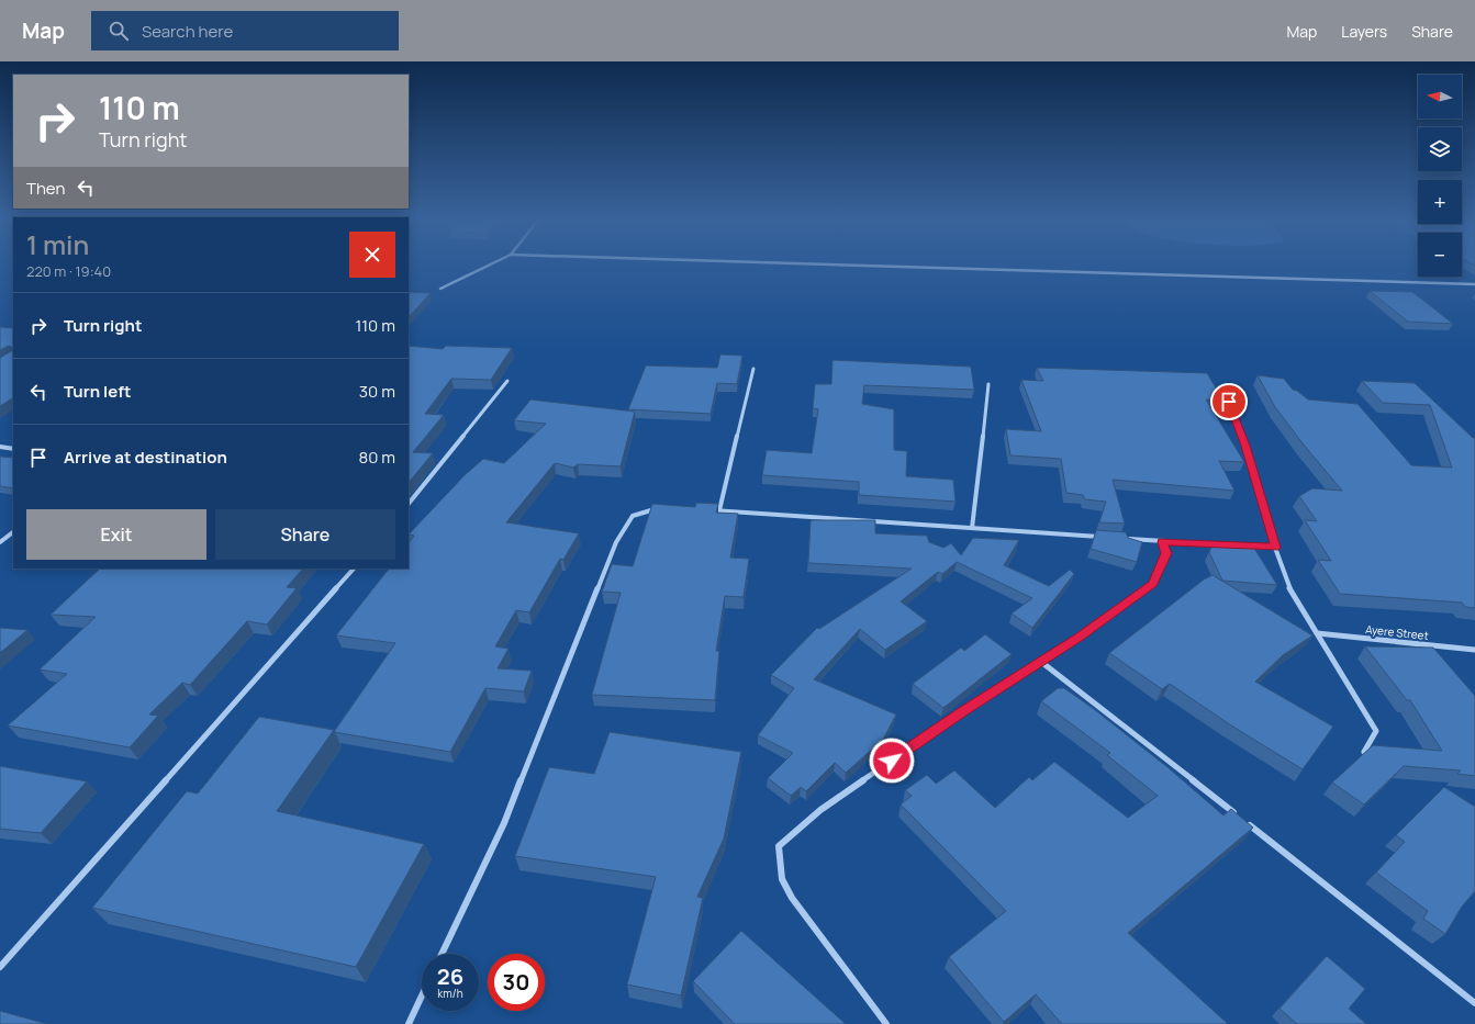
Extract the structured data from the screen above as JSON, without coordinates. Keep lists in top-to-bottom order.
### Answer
{
  "streets": {
    "street": ["Ayere Street"]
  },
  "north": "left",
  "page": {
    "header": "Map",
    "search": "Search here",
    "nav": ["Map", "Layers", "Share"],
    "map_buttons": ["+", "−"],
    "turn": ["110 m", "Turn right"],
    "then": "Then",
    "heading": ["1 min", "220 m · 19:40"],
    "list": [
      {
        "name": "Turn right",
        "value": "110 m"
      },
      {
        "name": "Turn left",
        "value": "30 m"
      },
      {
        "name": "Arrive at destination",
        "value": "80 m"
      }
    ],
    "buttons": ["Exit", "Share"],
    "speed": "26 km/h",
    "limit": "30"
  }
}
